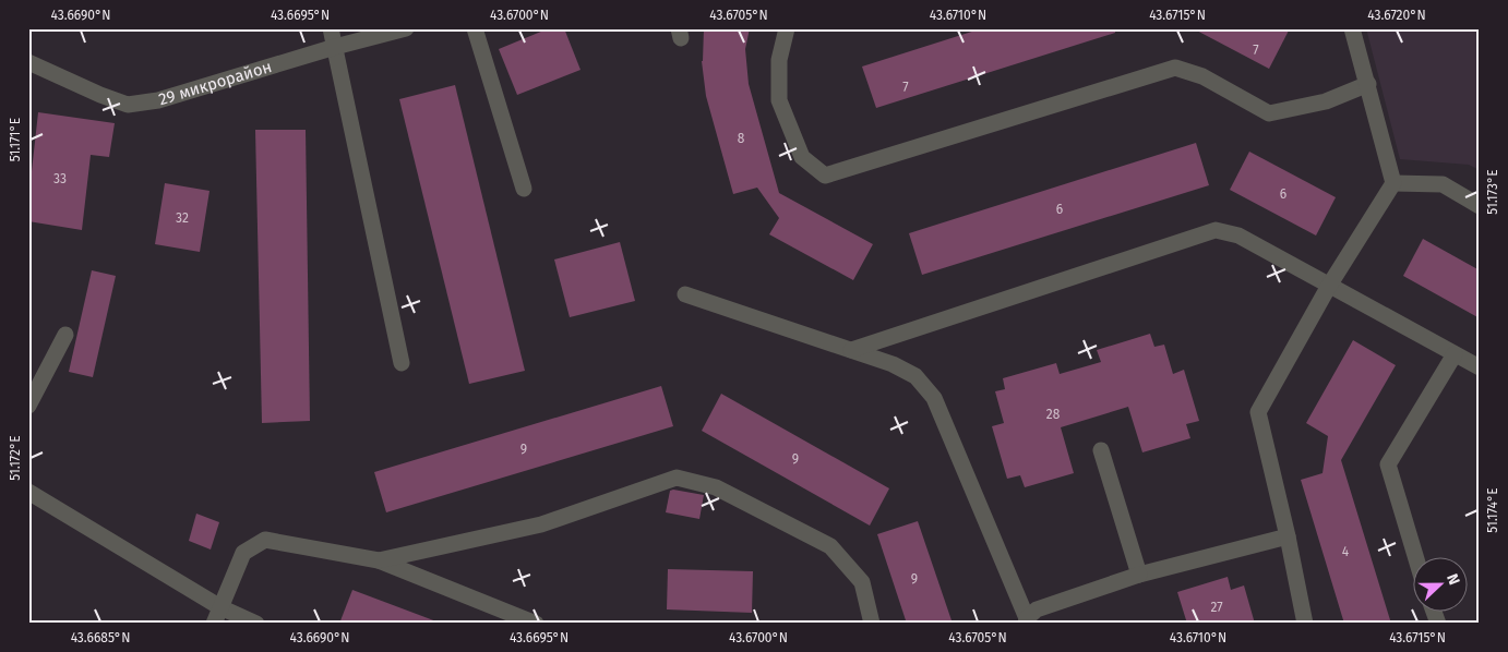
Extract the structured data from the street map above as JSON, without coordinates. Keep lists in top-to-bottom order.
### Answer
{
  "streets": {
    "street": ["29 микрорайон"]
  },
  "house_numbers": [
    "7",
    "7",
    "8",
    "33",
    "6",
    "6",
    "32",
    "28",
    "9",
    "9",
    "4",
    "9",
    "27"
  ],
  "north": "right",
  "coordinates": [
    "43.6690°N",
    "43.6695°N",
    "43.6700°N",
    "43.6705°N",
    "43.6710°N",
    "43.6715°N",
    "43.6720°N",
    "51.171°E",
    "51.173°E",
    "51.172°E",
    "51.174°E",
    "43.6685°N"
  ]
}
